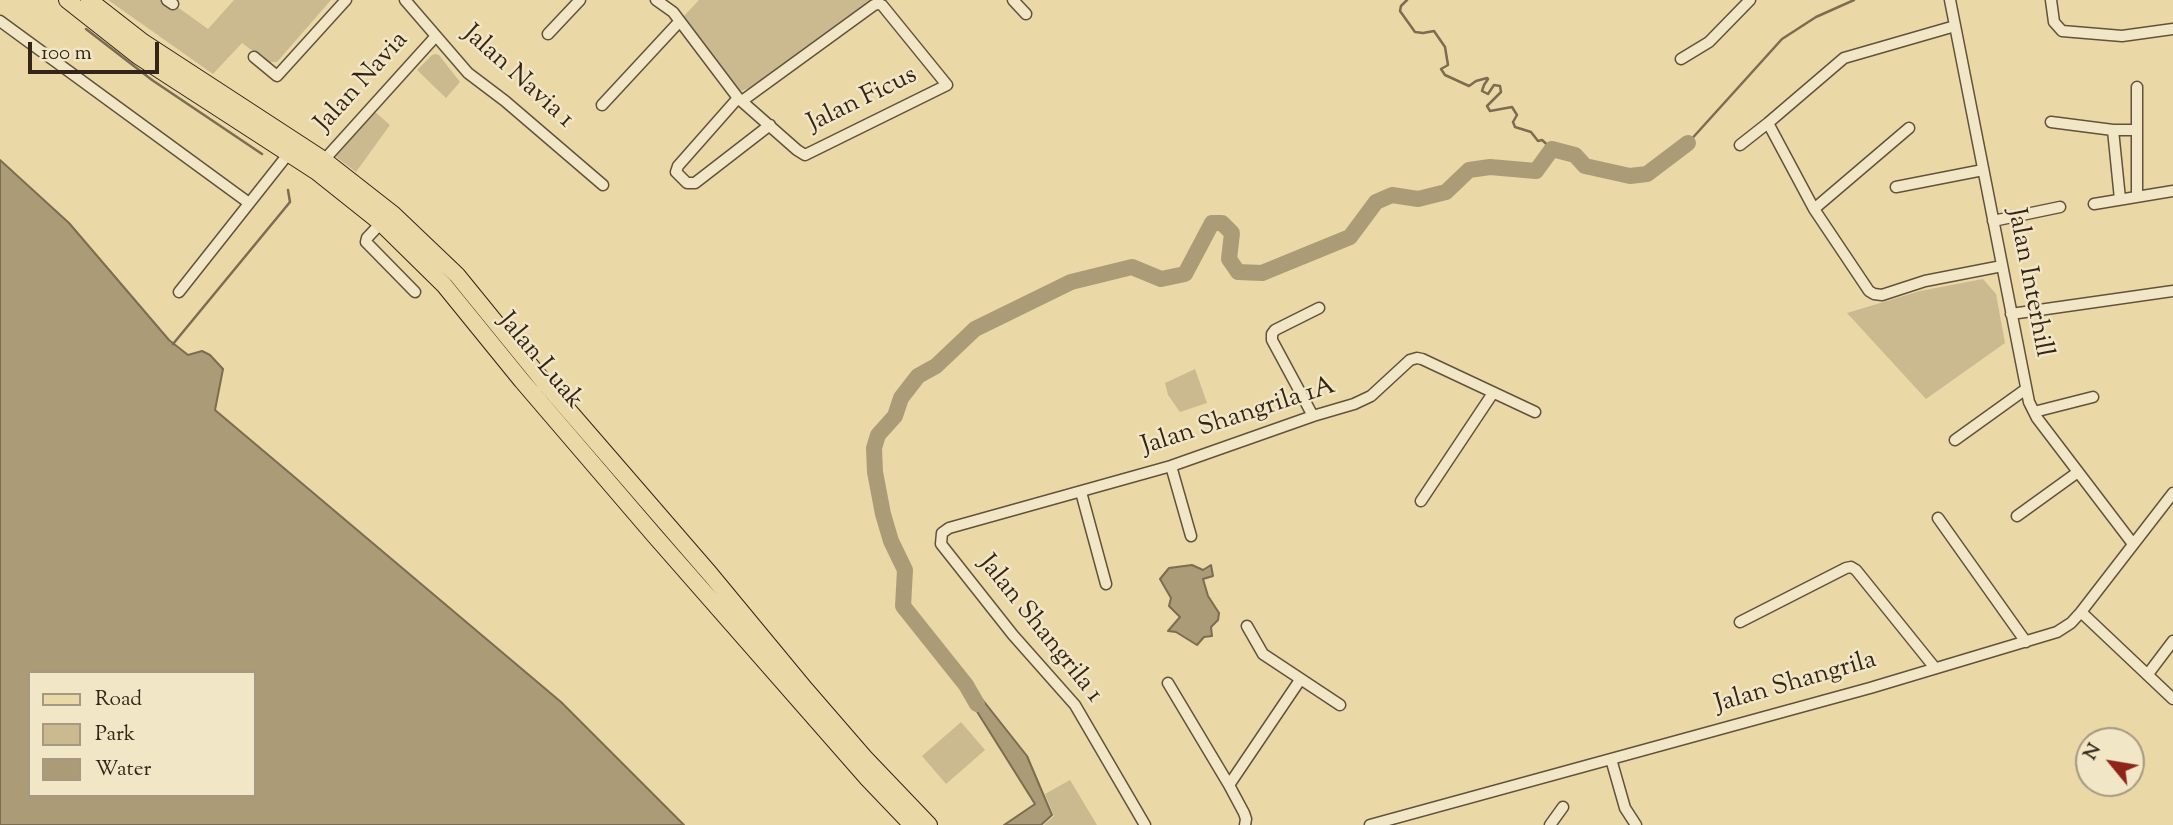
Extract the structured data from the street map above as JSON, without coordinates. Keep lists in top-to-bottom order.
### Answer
{
  "streets": {
    "main road": ["Jalan Luak"],
    "street": [
      "Jalan Navia 1",
      "Jalan Navia",
      "Jalan Ficus",
      "Jalan Interhill",
      "Jalan Shangrila 1A",
      "Jalan Shangrila 1",
      "Jalan Shangrila"
    ]
  },
  "crossings": [
    ["Jalan Navia 1", "Jalan Navia"],
    ["Jalan Navia", "Jalan Luak"],
    ["Jalan Interhill", "Jalan Shangrila"],
    ["Jalan Shangrila 1A", "Jalan Shangrila 1"]
  ],
  "legend": ["Road", "Park", "Water"],
  "scale_bar": "100 m",
  "north": "top left"
}
